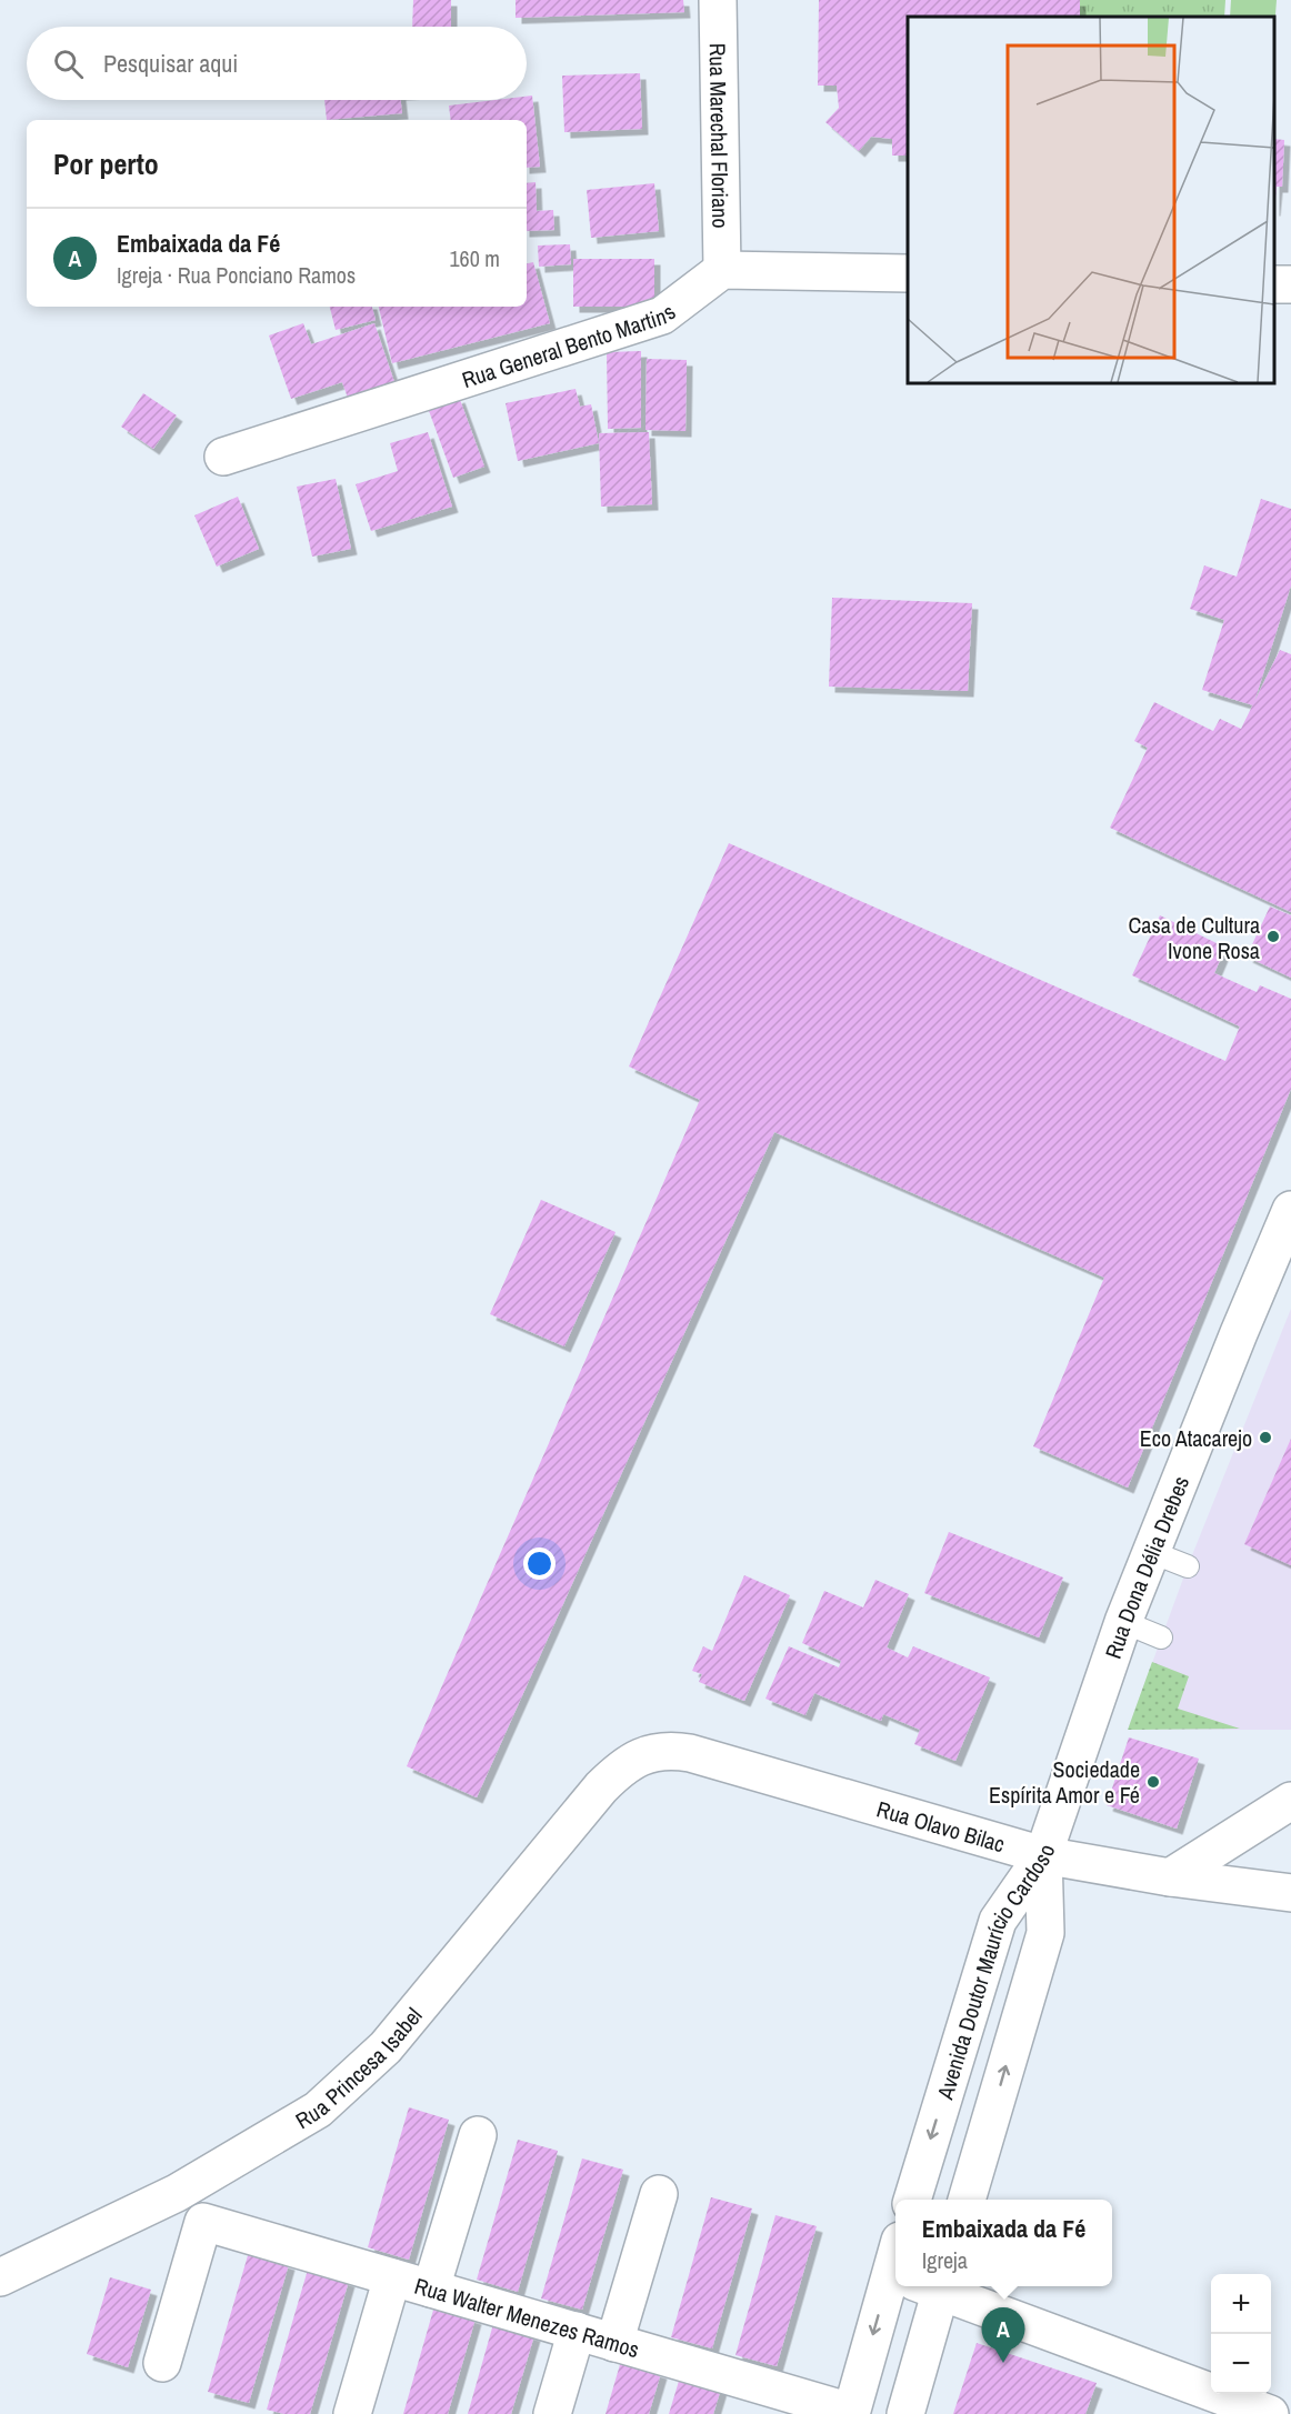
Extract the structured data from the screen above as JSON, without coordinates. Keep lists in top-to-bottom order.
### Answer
{
  "streets": {
    "street": [
      "Rua Marechal Floriano",
      "Rua General Bento Martins",
      "Rua Dona Délia Drebes",
      "Rua Olavo Bilac",
      "Avenida Doutor Maurício Cardoso",
      "Rua Princesa Isabel",
      "Rua Walter Menezes Ramos"
    ]
  },
  "crossings": [
    ["Rua Marechal Floriano", "Rua General Bento Martins"],
    ["Rua Dona Délia Drebes", "Rua Olavo Bilac"],
    ["Rua Dona Délia Drebes", "Avenida Doutor Maurício Cardoso"],
    ["Rua Olavo Bilac", "Avenida Doutor Maurício Cardoso"],
    ["Rua Olavo Bilac", "Rua Princesa Isabel"]
  ],
  "places": ["Casa de Cultura Ivone Rosa", "Eco Atacarejo", "Sociedade Espírita Amor e Fé"],
  "page": {
    "search": "Pesquisar aqui",
    "heading": "Por perto",
    "list": [
      {
        "mark": "A",
        "name": "Embaixada da Fé",
        "note": "Igreja · Rua Ponciano Ramos",
        "value": "160 m"
      }
    ],
    "popup": ["Embaixada da Fé", "Igreja"],
    "map_buttons": ["+", "−"],
    "pins": "A"
  }
}
